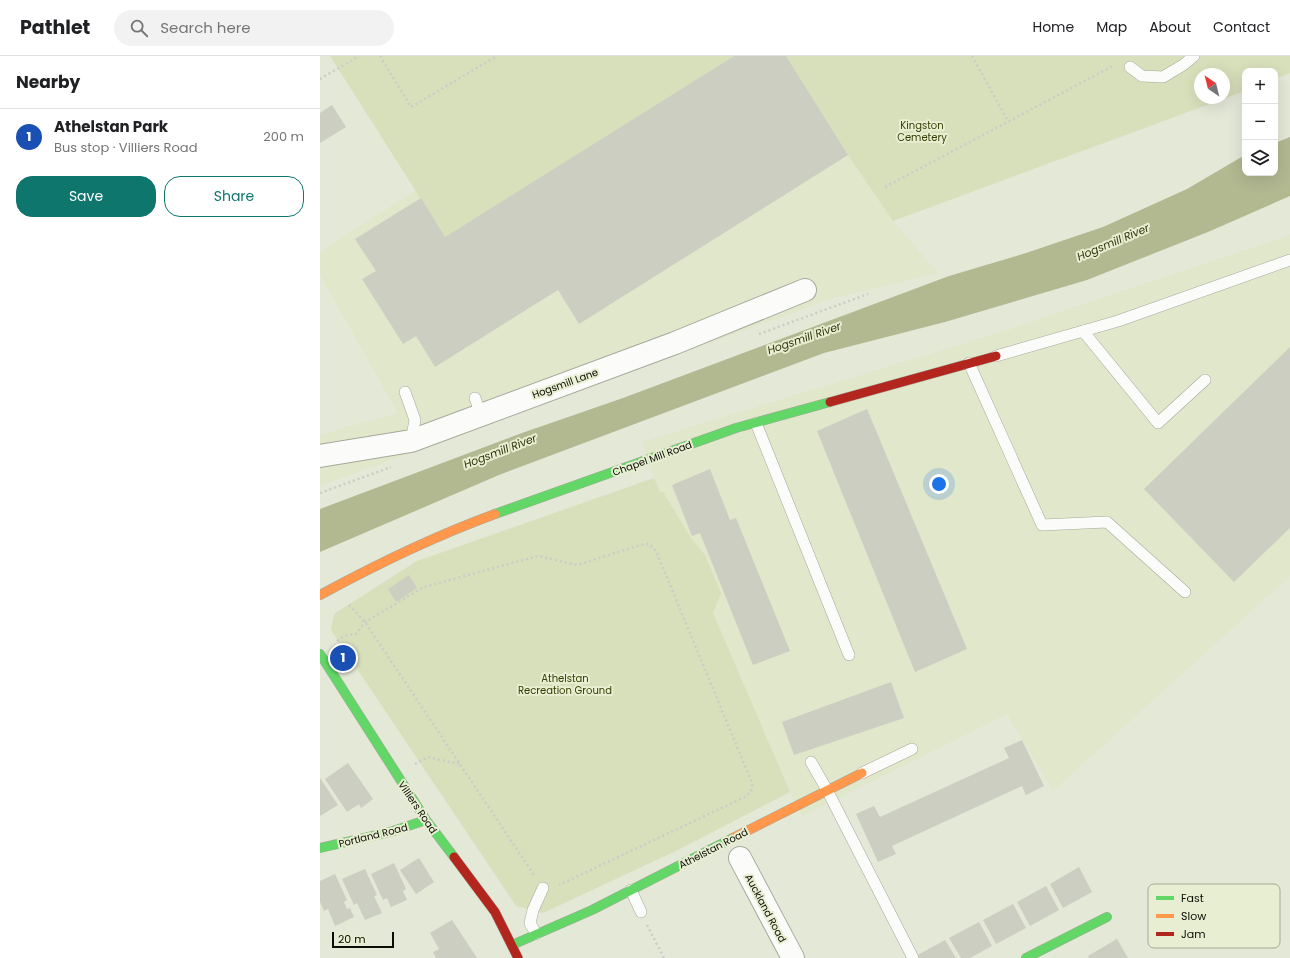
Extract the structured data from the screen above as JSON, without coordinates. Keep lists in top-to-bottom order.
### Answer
{
  "streets": {
    "street": [
      "Hogsmill Lane",
      "Chapel Mill Road",
      "Villiers Road",
      "Portland Road",
      "Athelstan Road",
      "Auckland Road"
    ]
  },
  "crossings": [
    ["Villiers Road", "Portland Road"],
    ["Villiers Road", "Athelstan Road"]
  ],
  "water": ["Hogsmill River"],
  "parks": ["Kingston Cemetery", "Athelstan Recreation Ground"],
  "legend": ["Fast", "Slow", "Jam"],
  "scale_bar": "20 m",
  "north": "top left",
  "page": {
    "header": "Pathlet",
    "search": "Search here",
    "nav": [
      "Home",
      "Map",
      "About",
      "Contact"
    ],
    "heading": "Nearby",
    "map_buttons": ["+", "−"],
    "list": [
      {
        "mark": "1",
        "name": "Athelstan Park",
        "note": "Bus stop · Villiers Road",
        "value": "200 m"
      }
    ],
    "buttons": ["Save", "Share"],
    "pins": "1",
    "scale": "20 m"
  }
}
